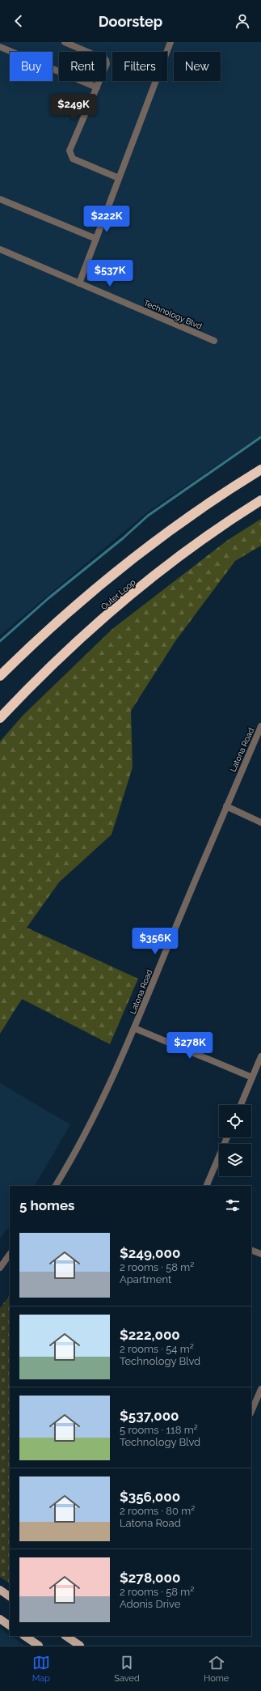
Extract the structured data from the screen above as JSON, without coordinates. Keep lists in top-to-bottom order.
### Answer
{
  "streets": {
    "highway": ["Outer Loop"],
    "street": ["Technology Blvd", "Latona Road"]
  },
  "page": {
    "header": "Doorstep",
    "chip": [
      "Buy",
      "Rent",
      "Filters",
      "New"
    ],
    "price": [
      "$249K",
      "$222K",
      "$537K",
      "$356K",
      "$278K"
    ],
    "heading": "5 homes",
    "list": [
      {
        "name": "$249,000",
        "note": "2 rooms · 58 m² · Apartment"
      },
      {
        "name": "$222,000",
        "note": "2 rooms · 54 m² · Technology Blvd"
      },
      {
        "name": "$537,000",
        "note": "5 rooms · 118 m² · Technology Blvd"
      },
      {
        "name": "$356,000",
        "note": "2 rooms · 80 m² · Latona Road"
      },
      {
        "name": "$278,000",
        "note": "2 rooms · 58 m² · Adonis Drive"
      }
    ],
    "tabs": ["Map", "Saved", "Home"]
  }
}
